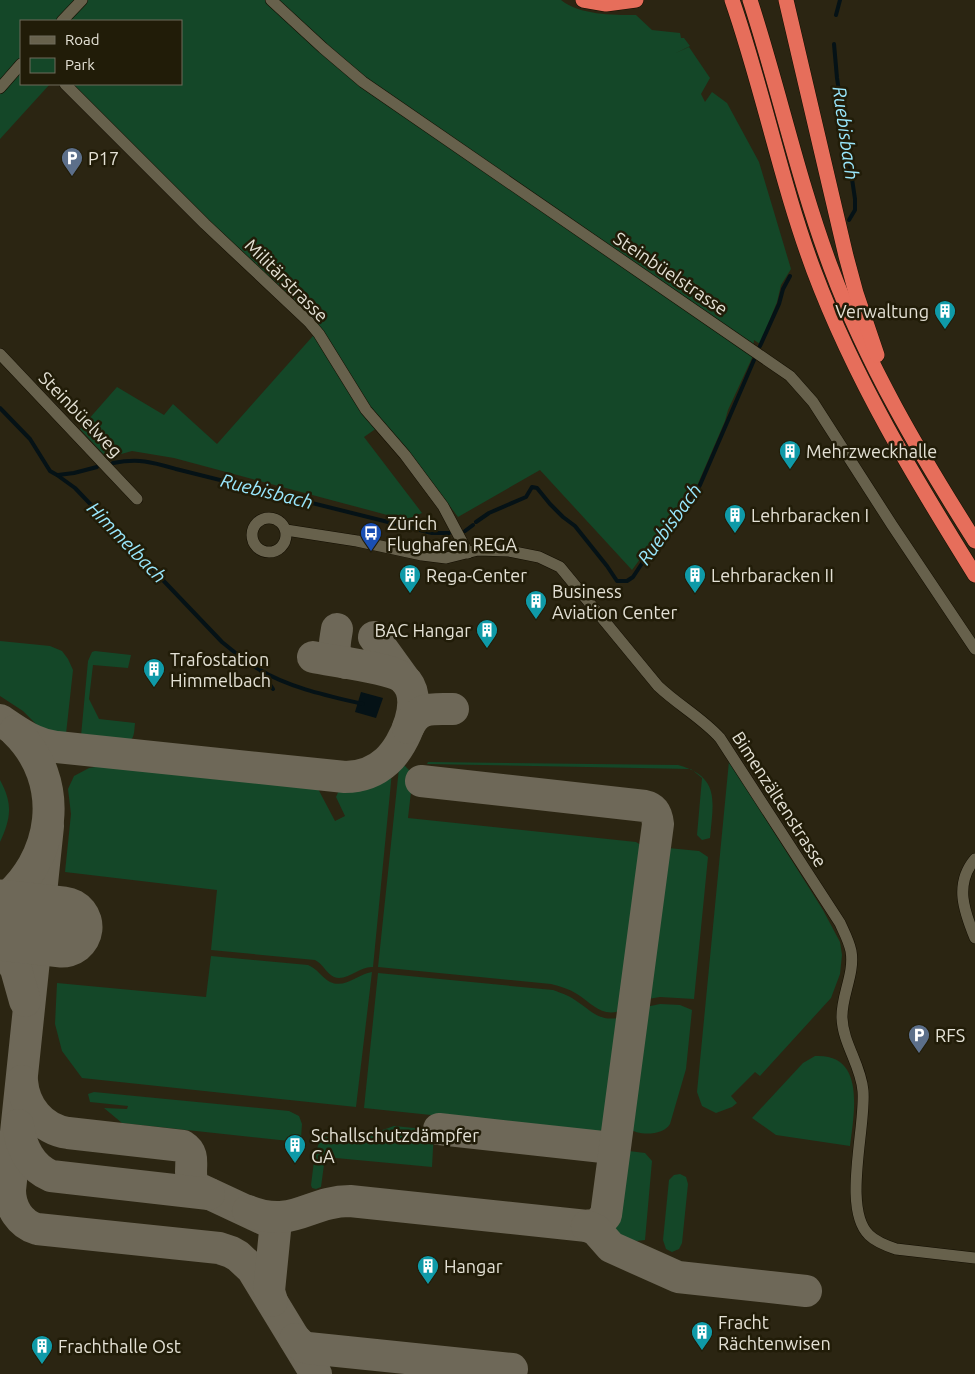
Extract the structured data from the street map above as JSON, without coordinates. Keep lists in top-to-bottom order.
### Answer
{
  "streets": {
    "street": [
      "Steinbüelstrasse",
      "Militärstrasse",
      "Steinbüelweg",
      "Bimenzältenstrasse"
    ]
  },
  "crossings": [
    ["Militärstrasse", "Bimenzältenstrasse"]
  ],
  "water": ["Ruebisbach", "Himmelbach"],
  "places": {
    "parking": ["P17", "RFS"],
    "building": [
      "Verwaltung",
      "Mehrzweckhalle",
      "Lehrbaracken I",
      "Rega-Center",
      "Lehrbaracken II",
      "Business Aviation Center",
      "BAC Hangar",
      "Trafostation Himmelbach",
      "Schallschutzdämpfer GA",
      "Hangar",
      "Fracht Rächtenwisen",
      "Frachthalle Ost"
    ],
    "bus stop": ["Zürich Flughafen REGA"]
  },
  "legend": ["Road", "Park"]
}
